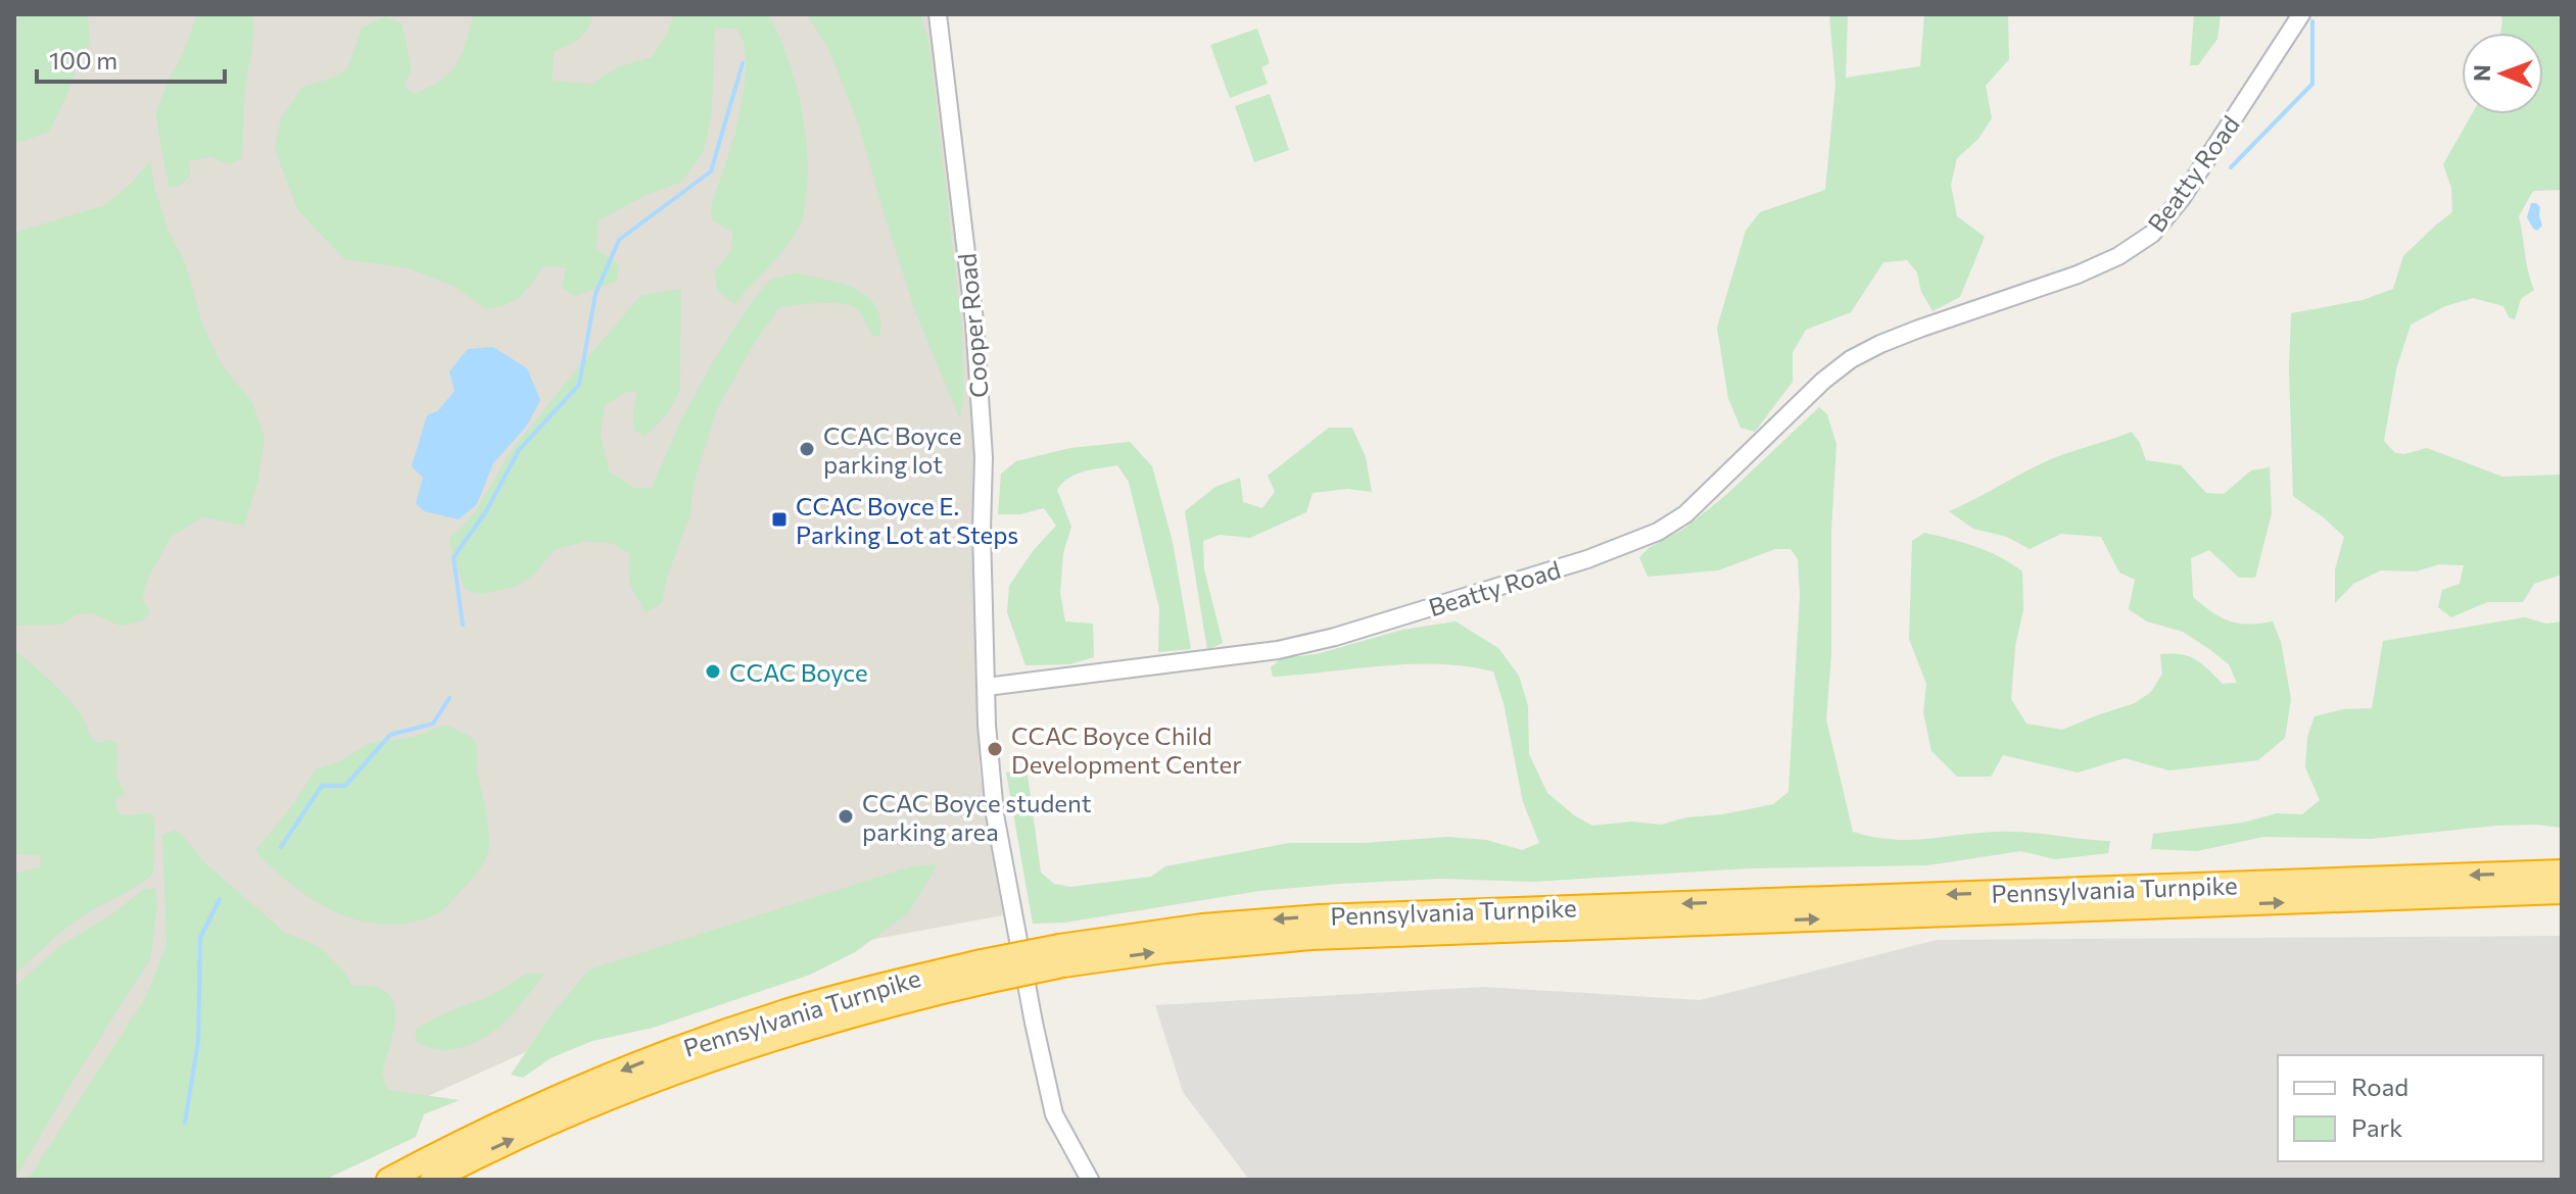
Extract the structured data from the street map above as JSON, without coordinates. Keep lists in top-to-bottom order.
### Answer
{
  "streets": {
    "highway": ["Pennsylvania Turnpike"],
    "street": ["Beatty Road", "Cooper Road"]
  },
  "crossings": [
    ["Beatty Road", "Cooper Road"]
  ],
  "places": {
    "other": [
      "CCAC Boyce parking lot",
      "CCAC Boyce",
      "CCAC Boyce Child Development Center",
      "CCAC Boyce student parking area"
    ],
    "transit": ["CCAC Boyce E. Parking Lot at Steps"]
  },
  "legend": ["Road", "Park"],
  "scale_bar": "100 m",
  "north": "left"
}
